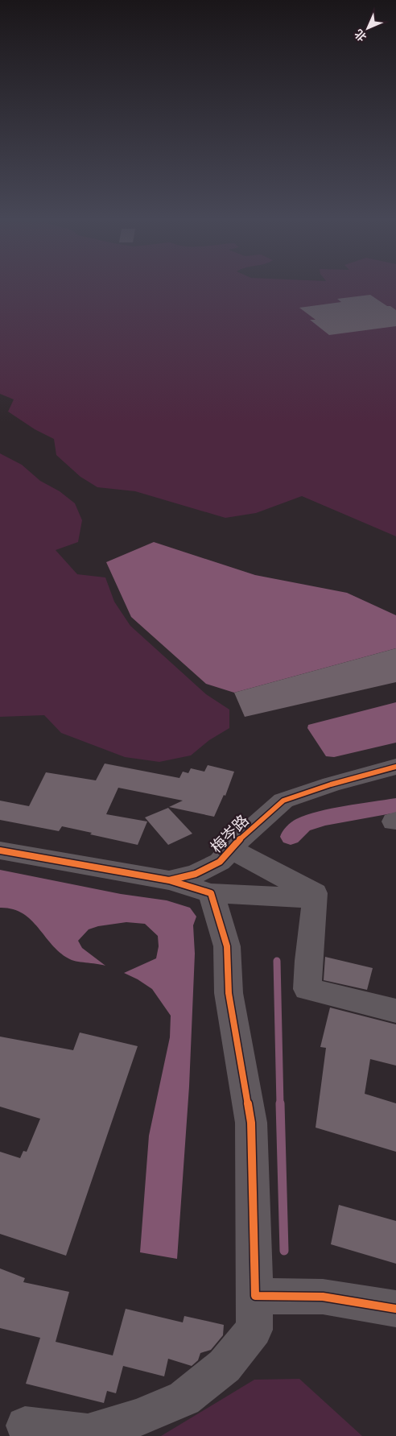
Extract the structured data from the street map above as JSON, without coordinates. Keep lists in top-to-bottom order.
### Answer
{
  "streets": {
    "street": ["梅岑路"]
  },
  "north": "bottom left"
}
